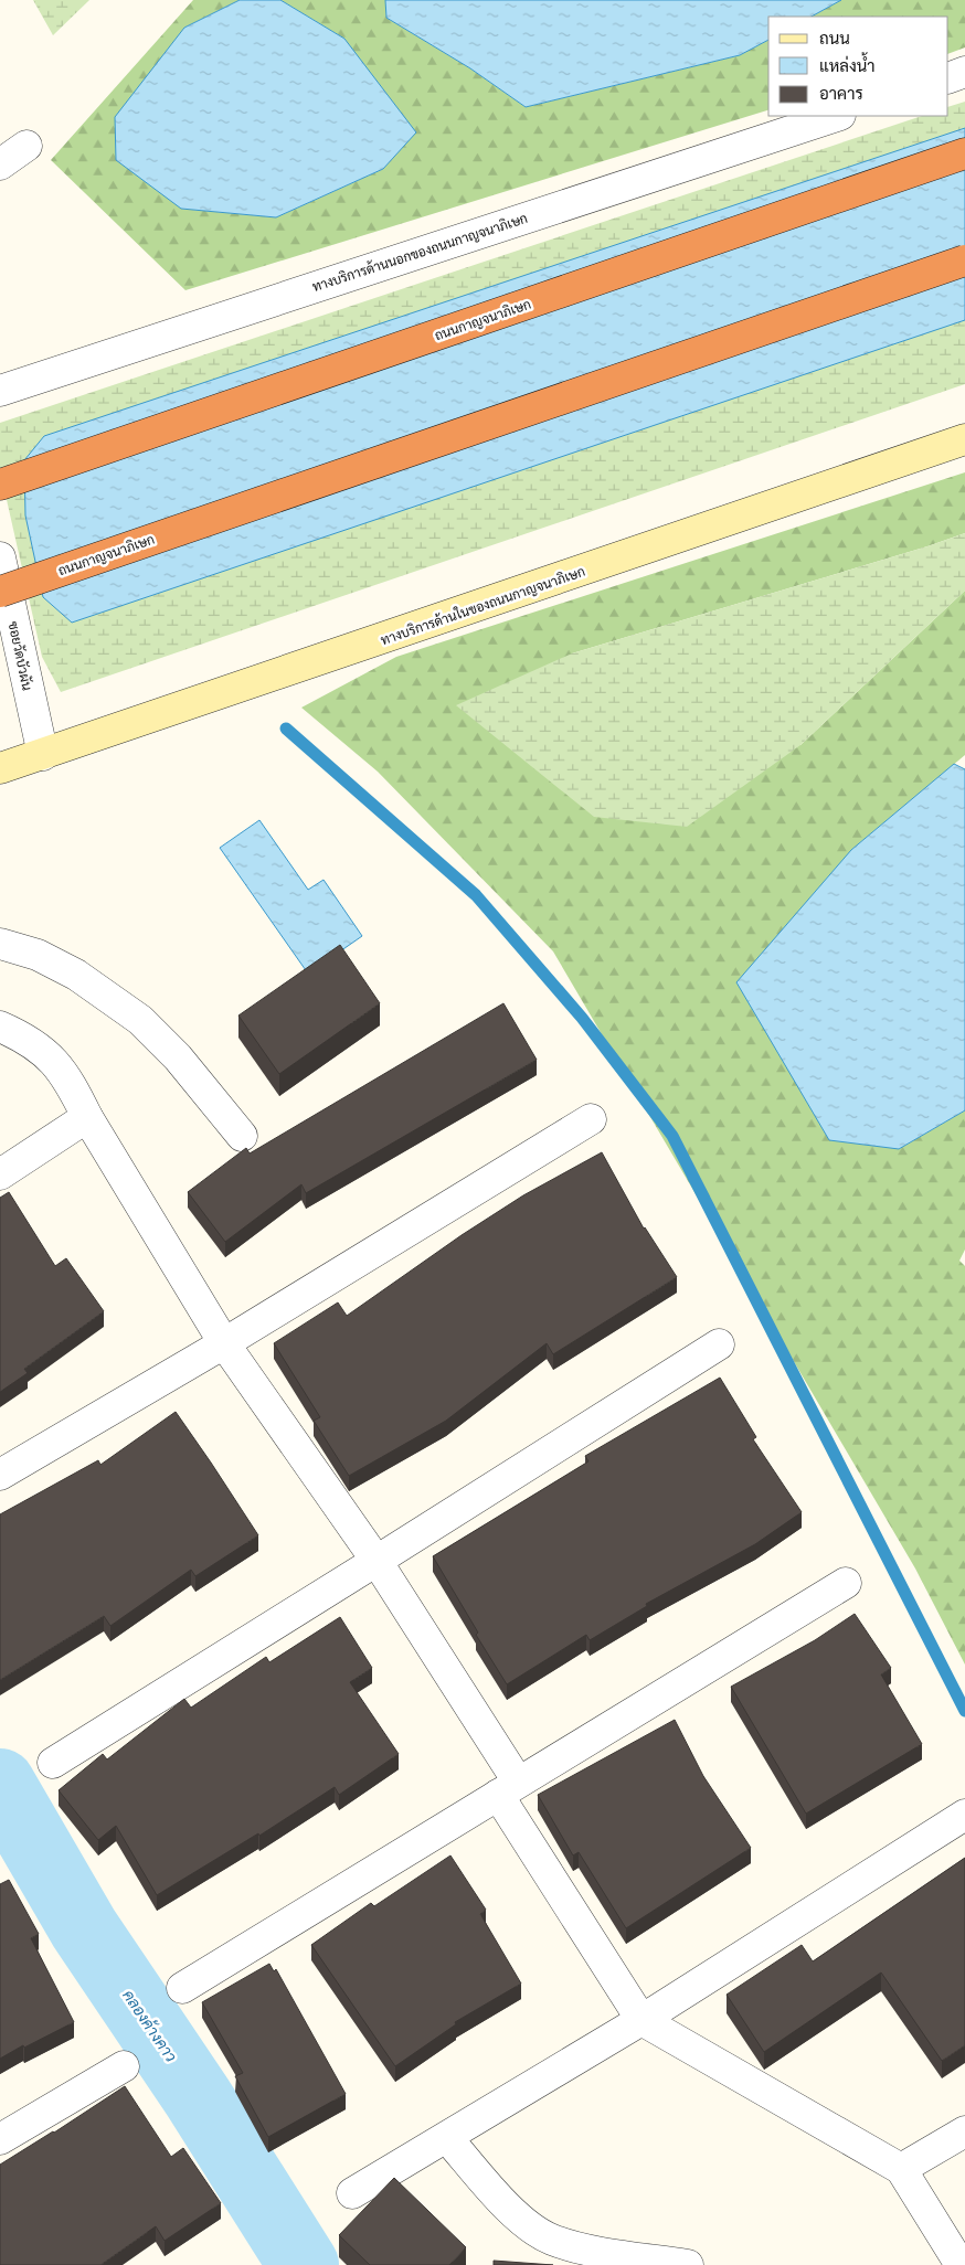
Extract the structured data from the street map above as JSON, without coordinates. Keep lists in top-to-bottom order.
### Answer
{
  "streets": {
    "highway": ["ถนนกาญจนาภิเษก"],
    "main road": ["ทางบริการด้านในของถนนกาญจนาภิเษก"],
    "street": ["ทางบริการด้านนอกของถนนกาญจนาภิเษก", "ซอยวัดบัวผัน"]
  },
  "crossings": [
    ["ทางบริการด้านในของถนนกาญจนาภิเษก", "ซอยวัดบัวผัน"]
  ],
  "water": ["คลองค้างคาว"],
  "legend": ["ถนน", "แหล่งน้ำ", "อาคาร"]
}
